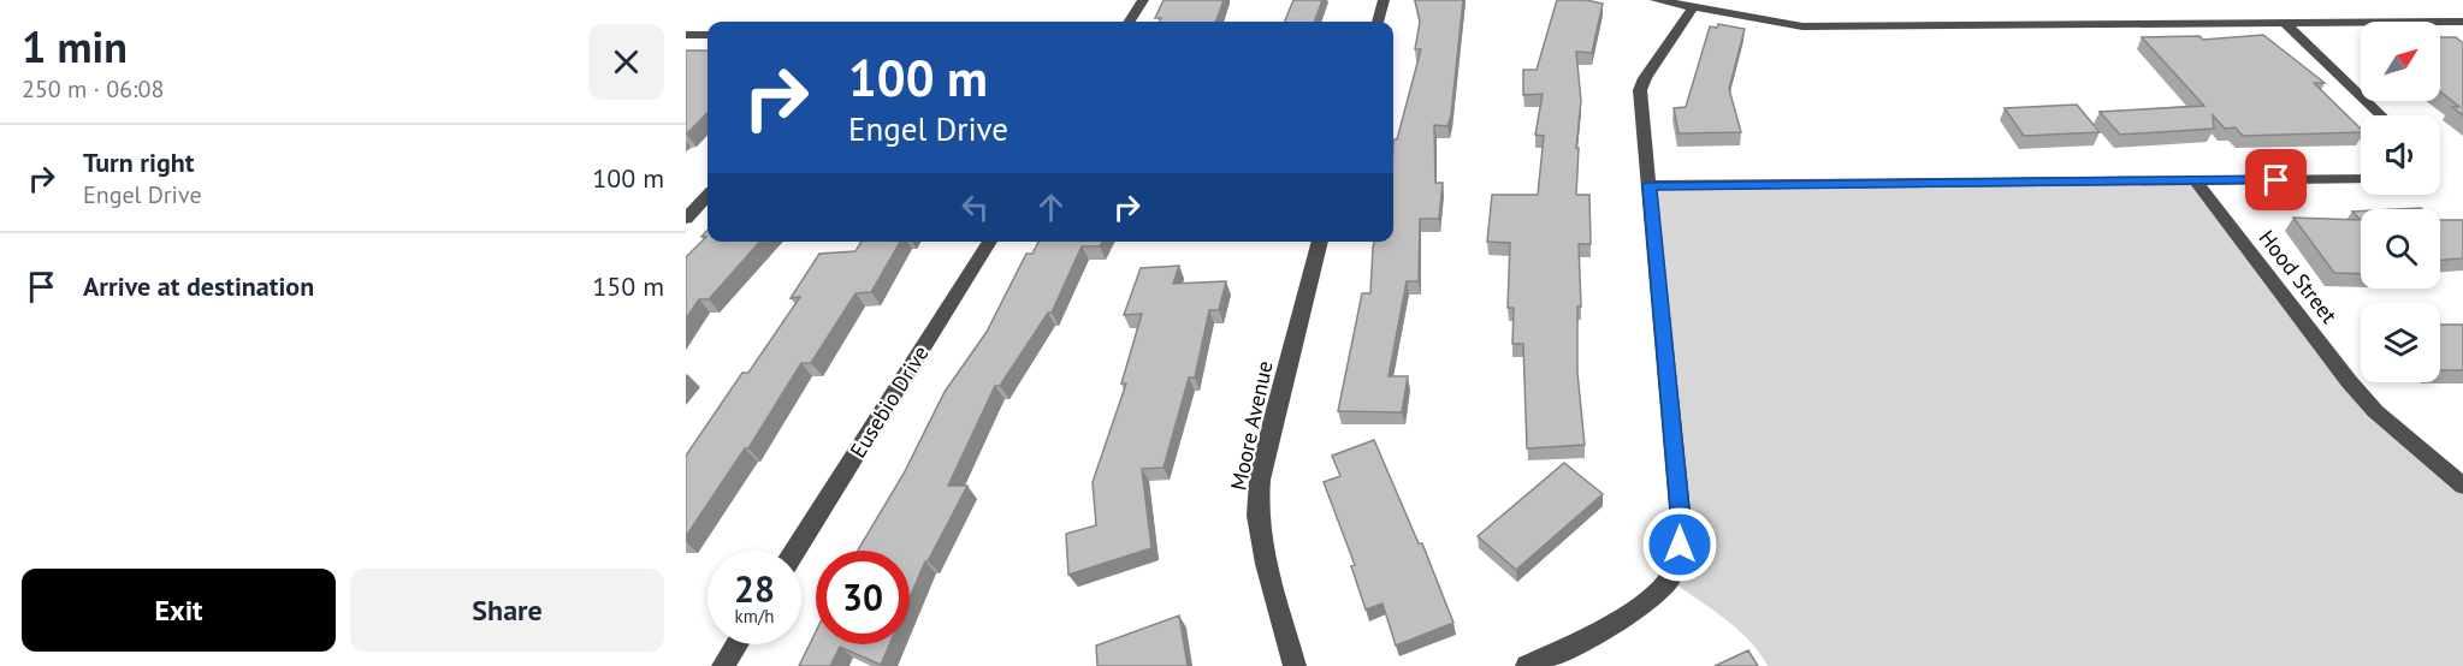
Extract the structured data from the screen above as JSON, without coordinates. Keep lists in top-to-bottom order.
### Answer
{
  "streets": {
    "street": ["Hood Street", "Eusebio Drive", "Moore Avenue"]
  },
  "north": "top right",
  "page": {
    "heading": ["1 min", "250 m · 06:08"],
    "turn": ["100 m", "Engel Drive"],
    "list": [
      {
        "name": "Turn right",
        "note": "Engel Drive",
        "value": "100 m"
      },
      {
        "name": "Arrive at destination",
        "value": "150 m"
      }
    ],
    "speed": "28 km/h",
    "limit": "30",
    "buttons": ["Exit", "Share"]
  }
}
